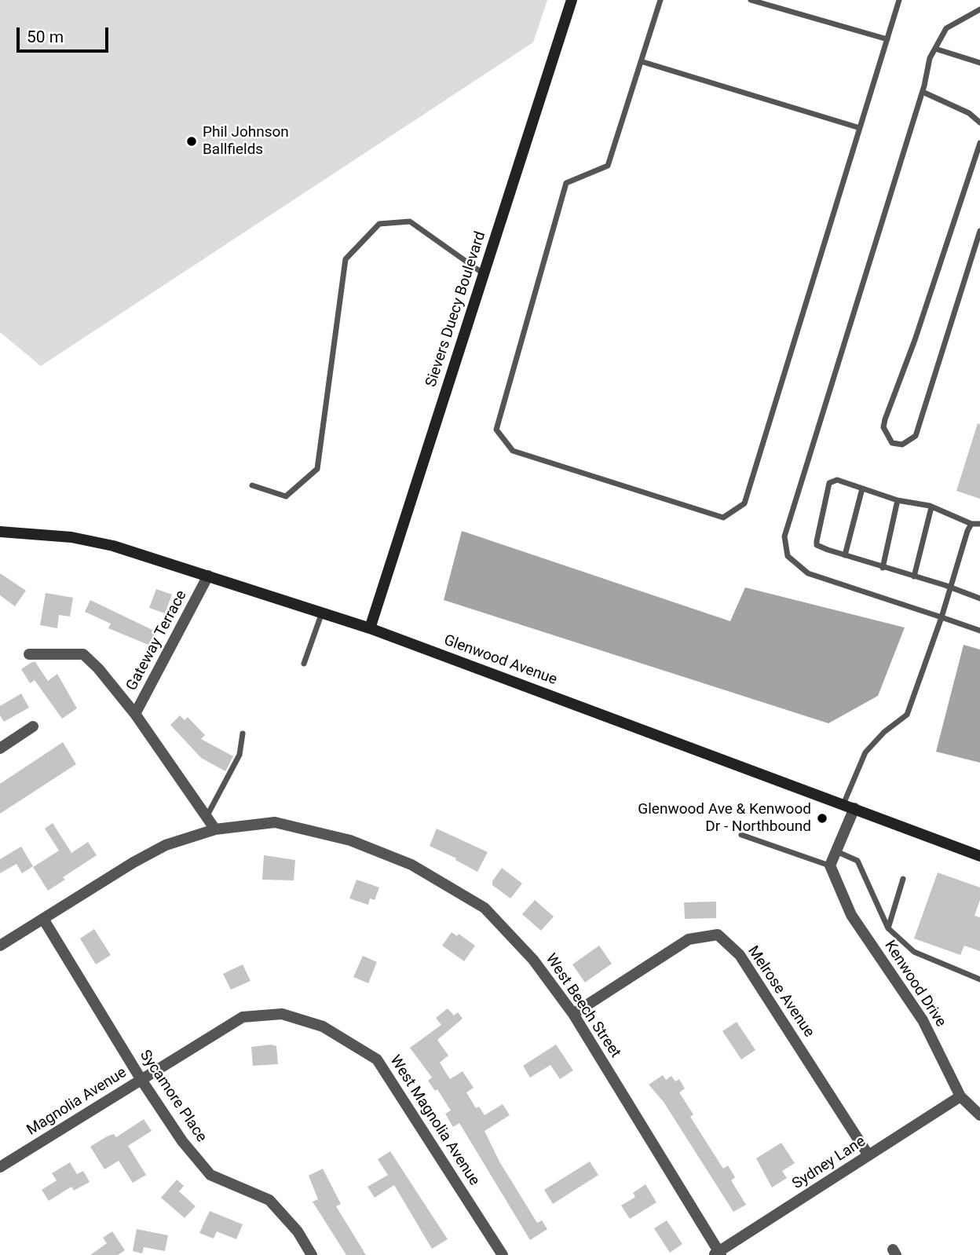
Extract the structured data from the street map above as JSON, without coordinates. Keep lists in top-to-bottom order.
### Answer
{
  "streets": {
    "street": [
      "Sievers Duecy Boulevard",
      "Gateway Terrace",
      "Glenwood Avenue",
      "Kenwood Drive",
      "Melrose Avenue",
      "West Beech Street",
      "Sycamore Place",
      "Magnolia Avenue",
      "West Magnolia Avenue",
      "Sydney Lane"
    ]
  },
  "crossings": [
    ["Sievers Duecy Boulevard", "Glenwood Avenue"],
    ["Gateway Terrace", "Glenwood Avenue"],
    ["Gateway Terrace", "West Beech Street"],
    ["Kenwood Drive", "Sydney Lane"],
    ["Melrose Avenue", "West Beech Street"],
    ["Melrose Avenue", "Sydney Lane"],
    ["West Beech Street", "Sycamore Place"],
    ["West Beech Street", "Sydney Lane"],
    ["Sycamore Place", "Magnolia Avenue"],
    ["Sycamore Place", "West Magnolia Avenue"],
    ["Magnolia Avenue", "West Magnolia Avenue"]
  ],
  "places": ["Phil Johnson Ballfields", "Glenwood Ave & Kenwood Dr - Northbound"],
  "scale_bar": "50 m"
}
